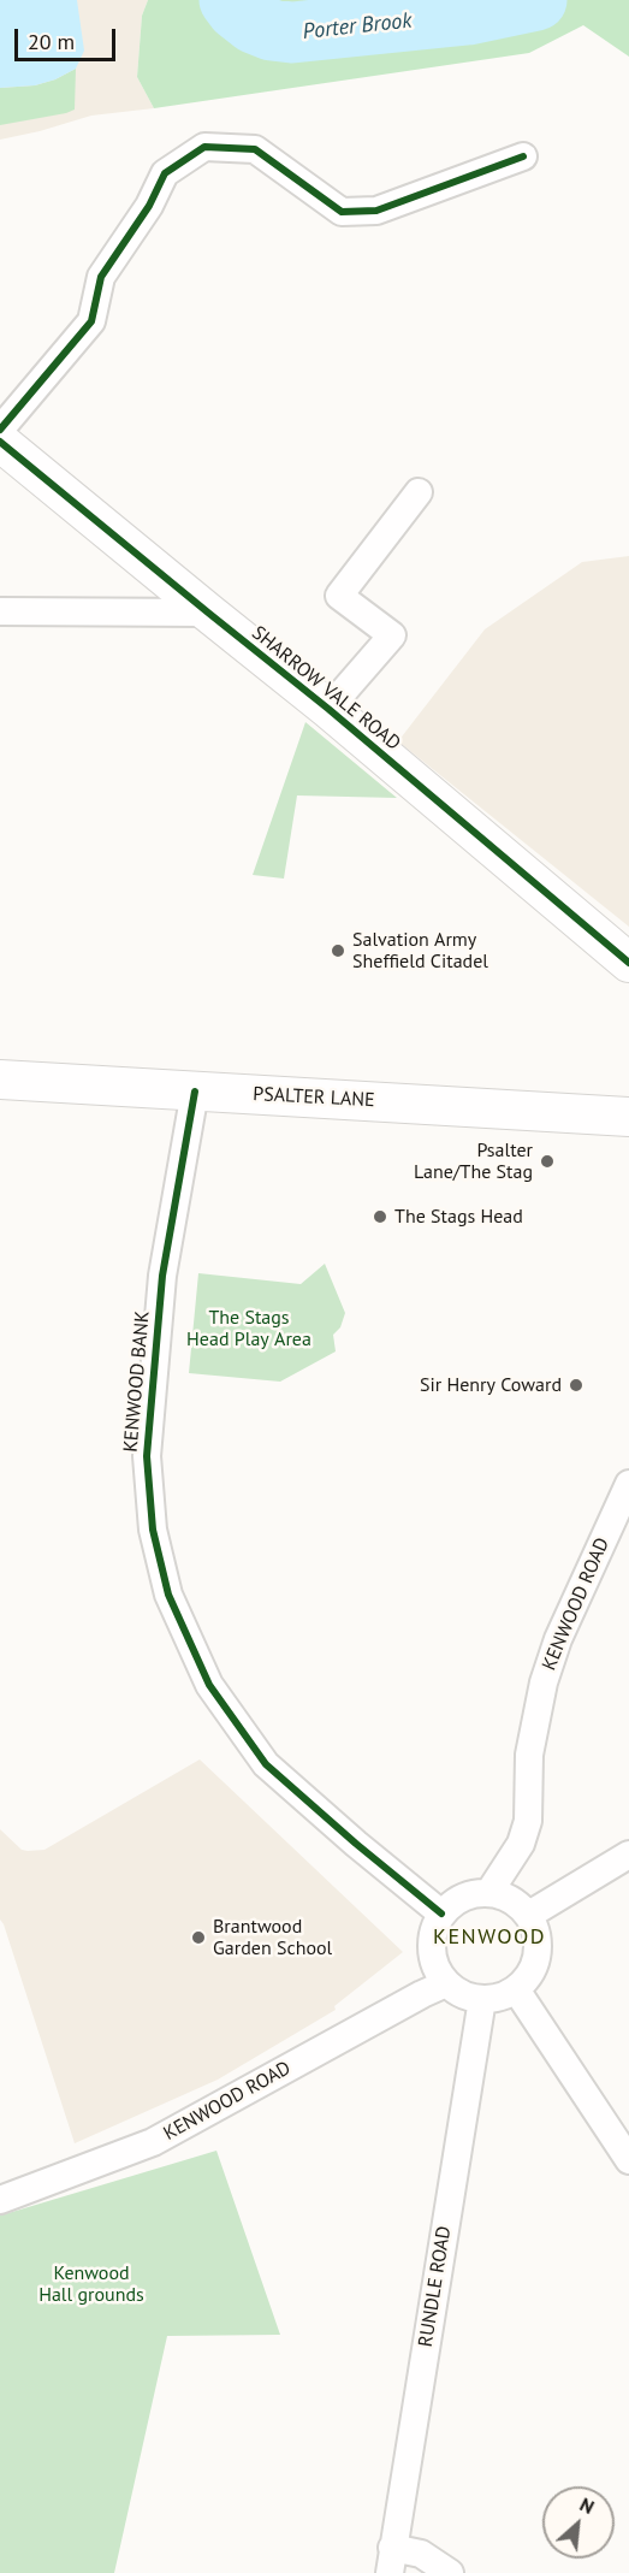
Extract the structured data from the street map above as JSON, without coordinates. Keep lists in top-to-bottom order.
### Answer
{
  "streets": {
    "street": [
      "SHARROW VALE ROAD",
      "PSALTER LANE",
      "KENWOOD BANK",
      "KENWOOD ROAD",
      "RUNDLE ROAD"
    ]
  },
  "crossings": [
    ["PSALTER LANE", "KENWOOD BANK"],
    ["KENWOOD BANK", "KENWOOD ROAD"],
    ["KENWOOD BANK", "RUNDLE ROAD"],
    ["KENWOOD ROAD", "RUNDLE ROAD"]
  ],
  "districts": ["KENWOOD"],
  "water": ["Porter Brook"],
  "parks": ["The Stags Head Play Area", "Kenwood Hall grounds"],
  "places": [
    "Salvation Army Sheffield Citadel",
    "Psalter Lane/The Stag",
    "The Stags Head",
    "Sir Henry Coward",
    "Brantwood Garden School"
  ],
  "scale_bar": "20 m",
  "north": "top right"
}
